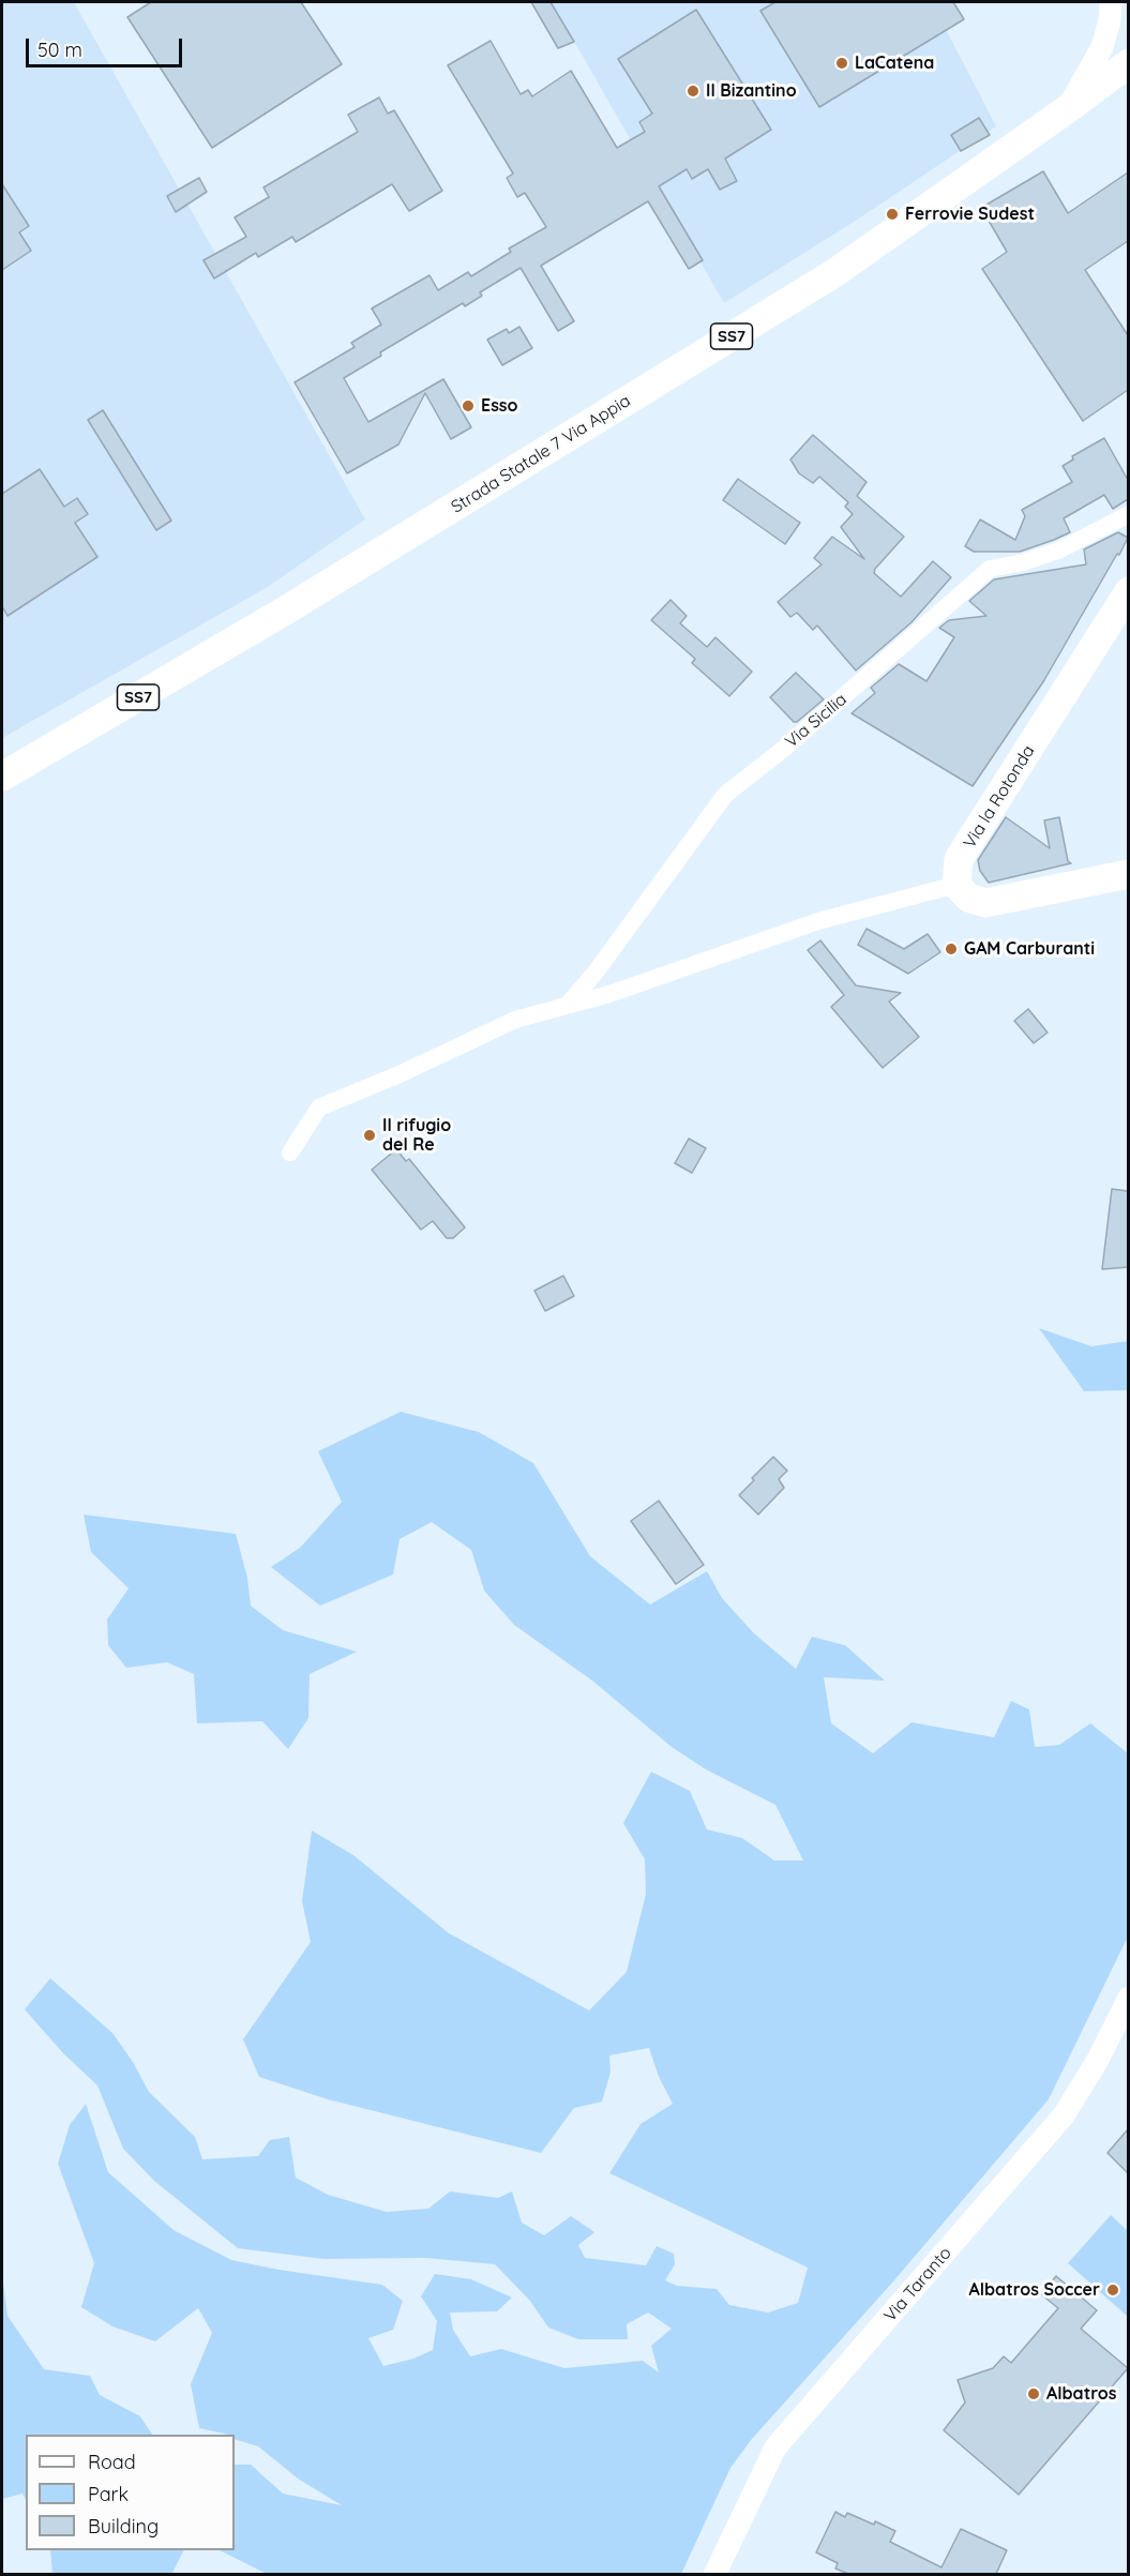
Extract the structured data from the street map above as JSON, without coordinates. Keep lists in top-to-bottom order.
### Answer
{
  "streets": {
    "main road": ["SS7", "Strada Statale 7 Via Appia", "Via la Rotonda"],
    "street": ["Via Sicilia", "Via Taranto"]
  },
  "places": [
    "LaCatena",
    "Il Bizantino",
    "Ferrovie Sudest",
    "Esso",
    "GAM Carburanti",
    "Il rifugio del Re",
    "Albatros Soccer",
    "Albatros"
  ],
  "legend": ["Road", "Park", "Building"],
  "scale_bar": "50 m"
}
